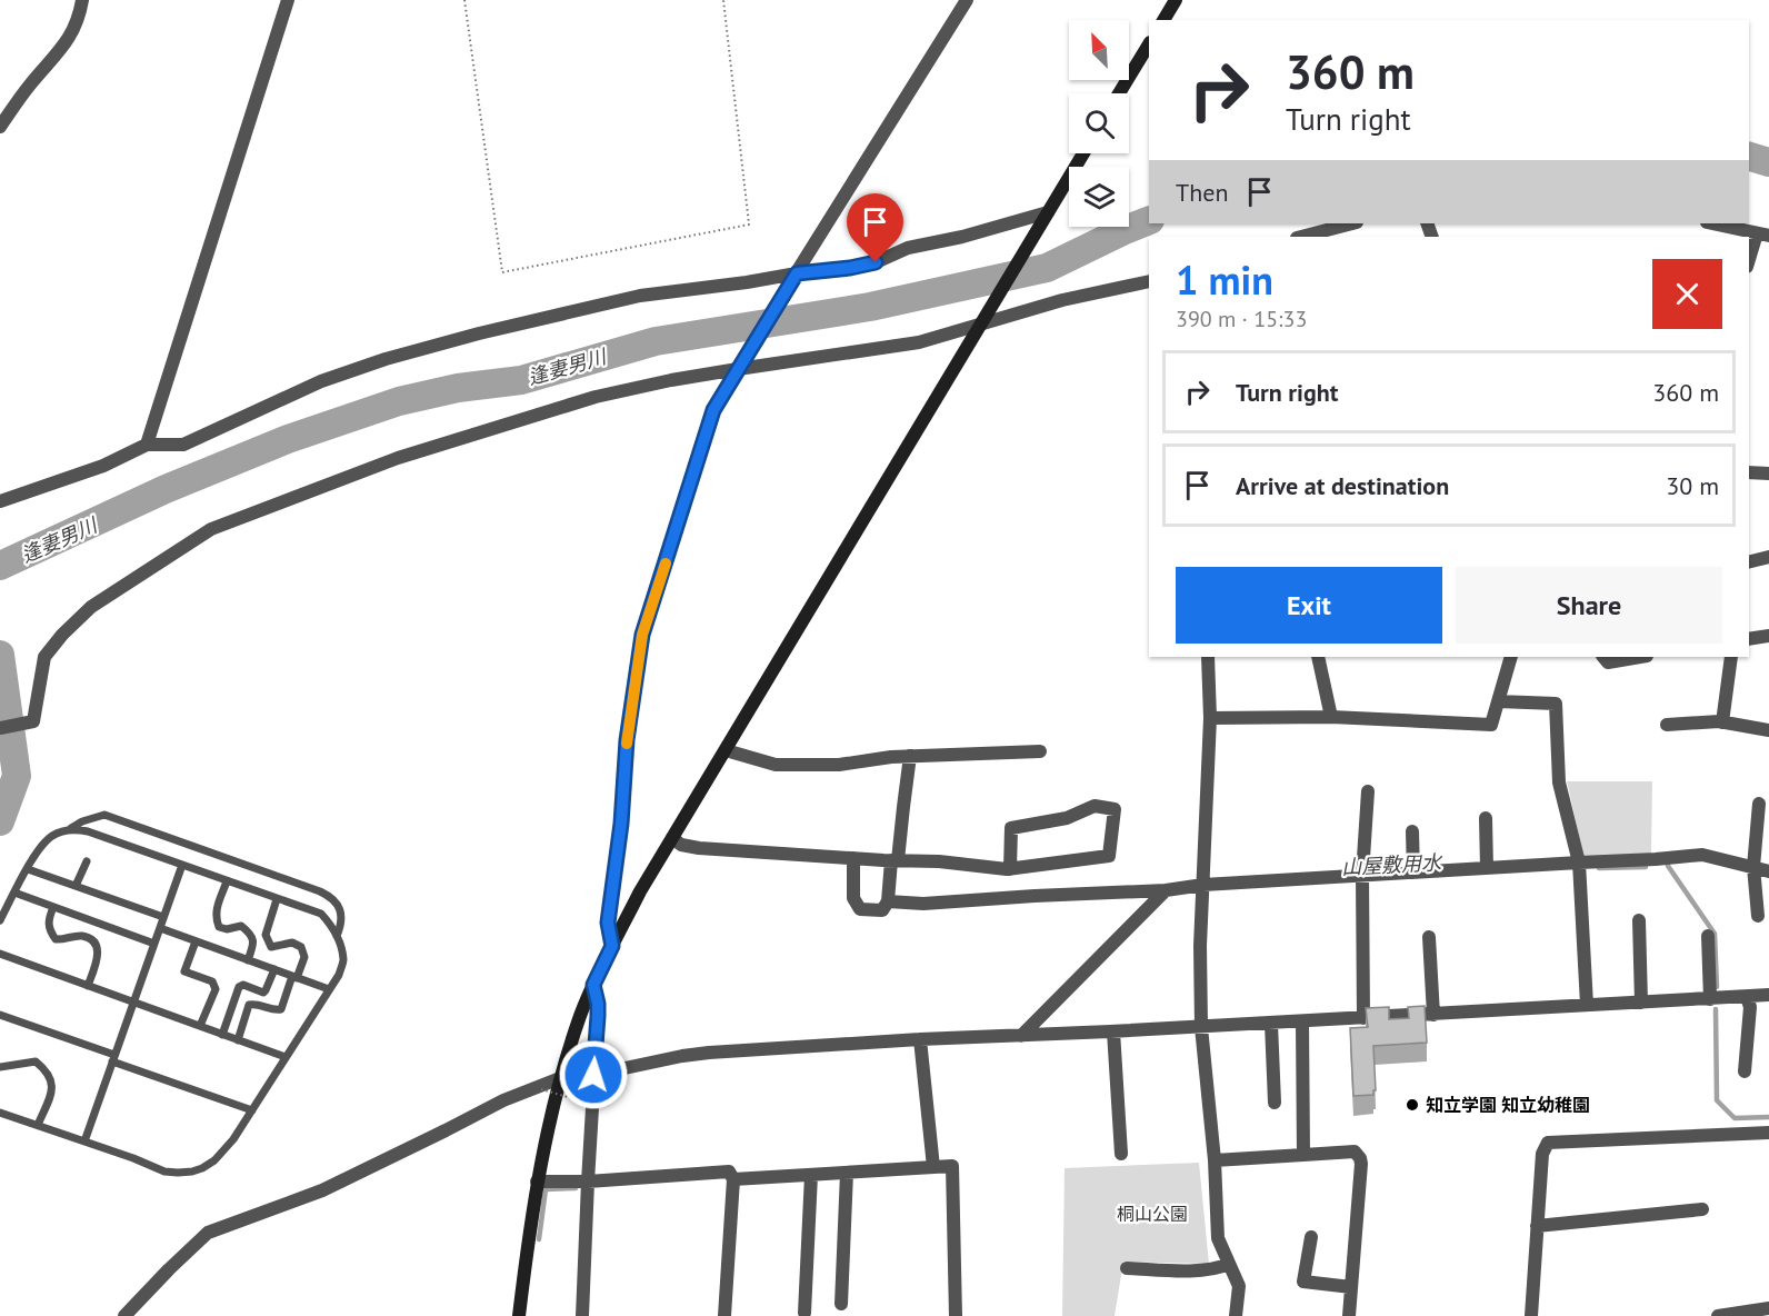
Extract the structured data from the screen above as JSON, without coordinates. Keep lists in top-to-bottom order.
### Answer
{
  "water": ["逢妻男川", "山屋敷用水"],
  "parks": ["桐山公園"],
  "places": ["知立学園 知立幼稚園"],
  "north": "top left",
  "page": {
    "turn": ["360 m", "Turn right"],
    "then": "Then",
    "heading": ["1 min", "390 m · 15:33"],
    "list": [
      {
        "name": "Turn right",
        "value": "360 m"
      },
      {
        "name": "Arrive at destination",
        "value": "30 m"
      }
    ],
    "buttons": ["Exit", "Share"]
  }
}
